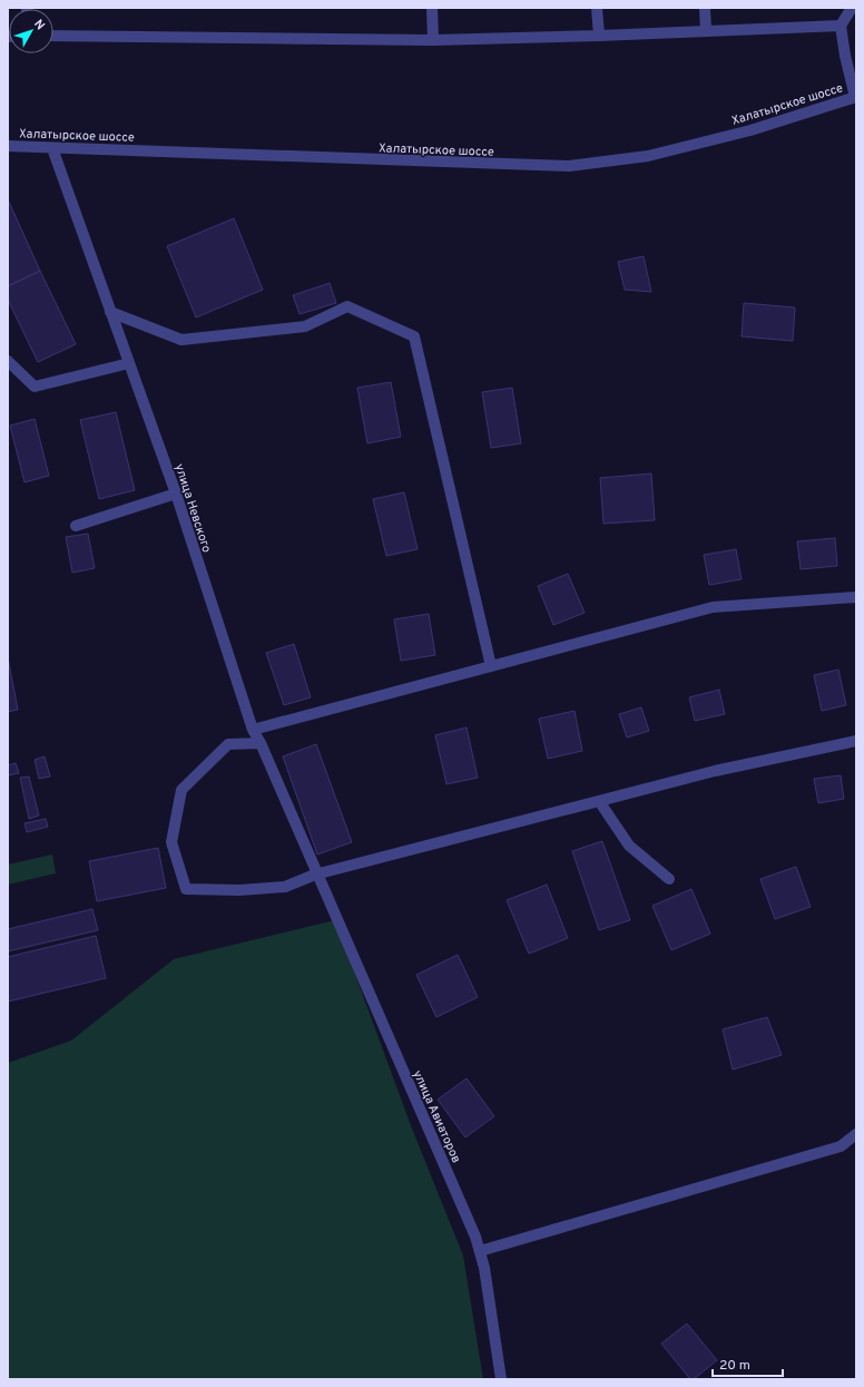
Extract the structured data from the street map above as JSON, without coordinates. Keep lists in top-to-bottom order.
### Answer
{
  "streets": {
    "street": ["Халатырское шоссе", "улица Невского", "улица Авиаторов"]
  },
  "crossings": [
    ["Халатырское шоссе", "улица Невского"],
    ["улица Невского", "улица Авиаторов"]
  ],
  "scale_bar": "20 m",
  "north": "top right"
}
